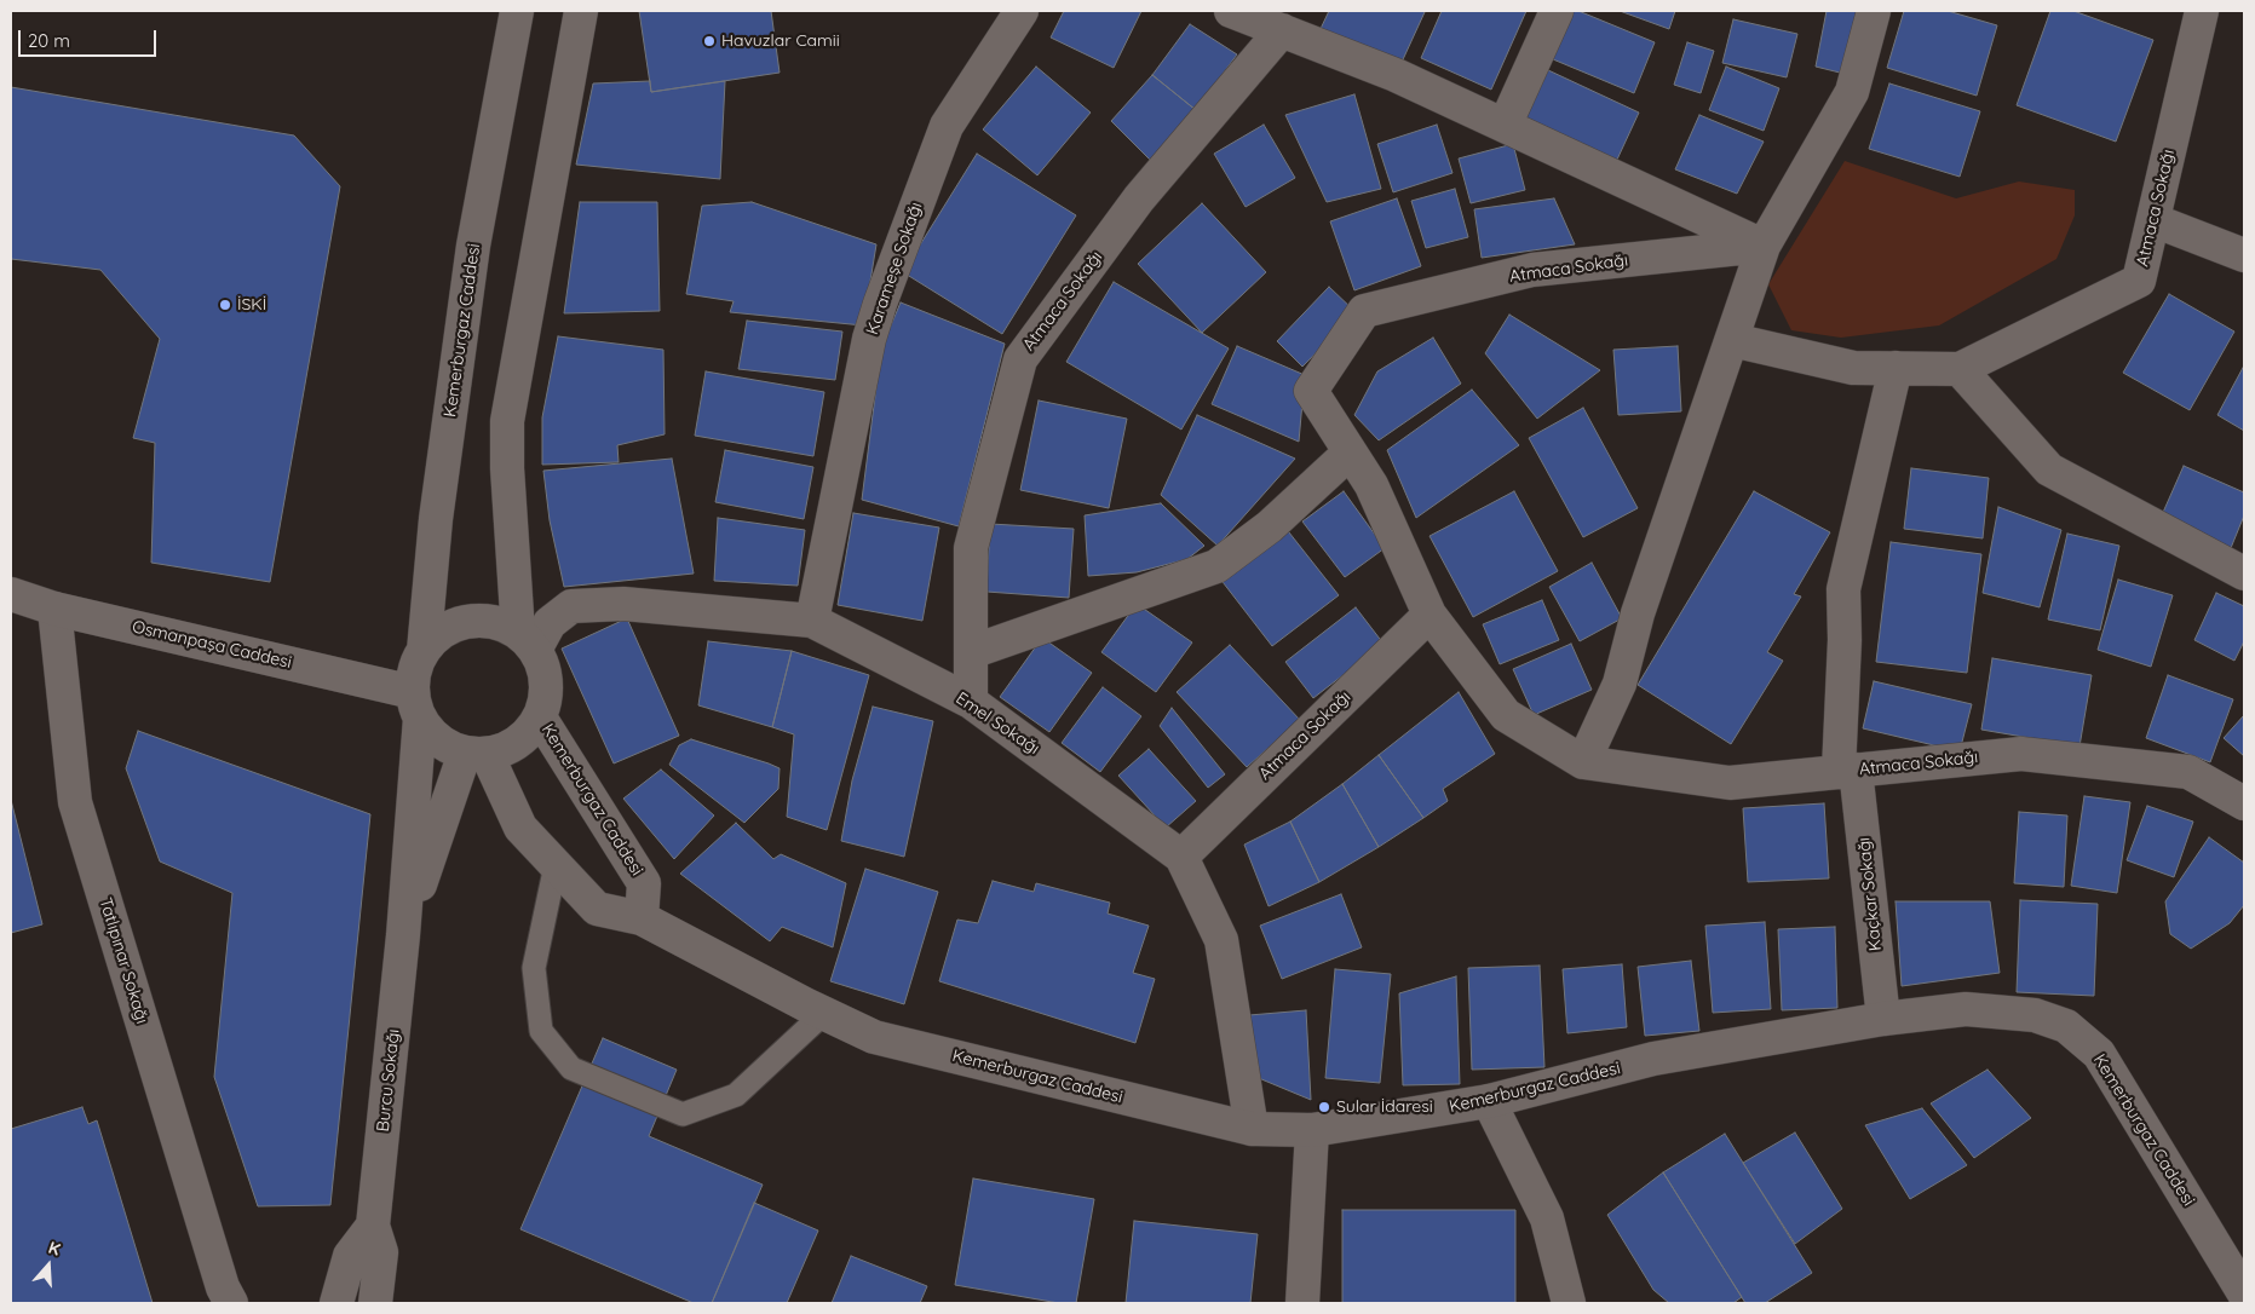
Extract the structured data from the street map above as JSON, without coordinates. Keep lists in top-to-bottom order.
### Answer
{
  "streets": {
    "street": [
      "Atmaca Sokağı",
      "Karameşe Sokağı",
      "Kemerburgaz Caddesi",
      "Osmanpaşa Caddesi",
      "Emel Sokağı",
      "Kaçkar Sokağı",
      "Tatlıpınar Sokağı",
      "Burcu Sokağı"
    ]
  },
  "crossings": [
    ["Atmaca Sokağı", "Emel Sokağı"],
    ["Atmaca Sokağı", "Kaçkar Sokağı"],
    ["Karameşe Sokağı", "Emel Sokağı"],
    ["Kemerburgaz Caddesi", "Osmanpaşa Caddesi"],
    ["Kemerburgaz Caddesi", "Emel Sokağı"],
    ["Kemerburgaz Caddesi", "Kaçkar Sokağı"],
    ["Kemerburgaz Caddesi", "Burcu Sokağı"],
    ["Osmanpaşa Caddesi", "Emel Sokağı"],
    ["Osmanpaşa Caddesi", "Tatlıpınar Sokağı"],
    ["Osmanpaşa Caddesi", "Burcu Sokağı"],
    ["Emel Sokağı", "Burcu Sokağı"]
  ],
  "places": ["Havuzlar Camii", "İSKİ", "Sular İdaresi"],
  "scale_bar": "20 m",
  "north": "top"
}
